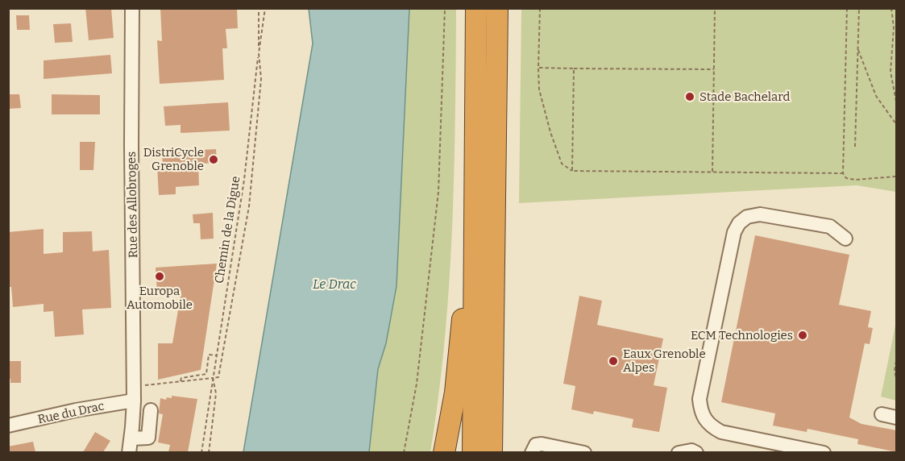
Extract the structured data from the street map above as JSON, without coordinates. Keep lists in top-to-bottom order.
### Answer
{
  "streets": {
    "street": ["Rue des Allobroges", "Rue du Drac"],
    "path": ["Chemin de la Digue"]
  },
  "crossings": [
    ["Rue des Allobroges", "Rue du Drac"]
  ],
  "water": ["Le Drac"],
  "places": [
    "Stade Bachelard",
    "DistriCycle Grenoble",
    "Europa Automobile",
    "ECM Technologies",
    "Eaux Grenoble Alpes"
  ]
}
